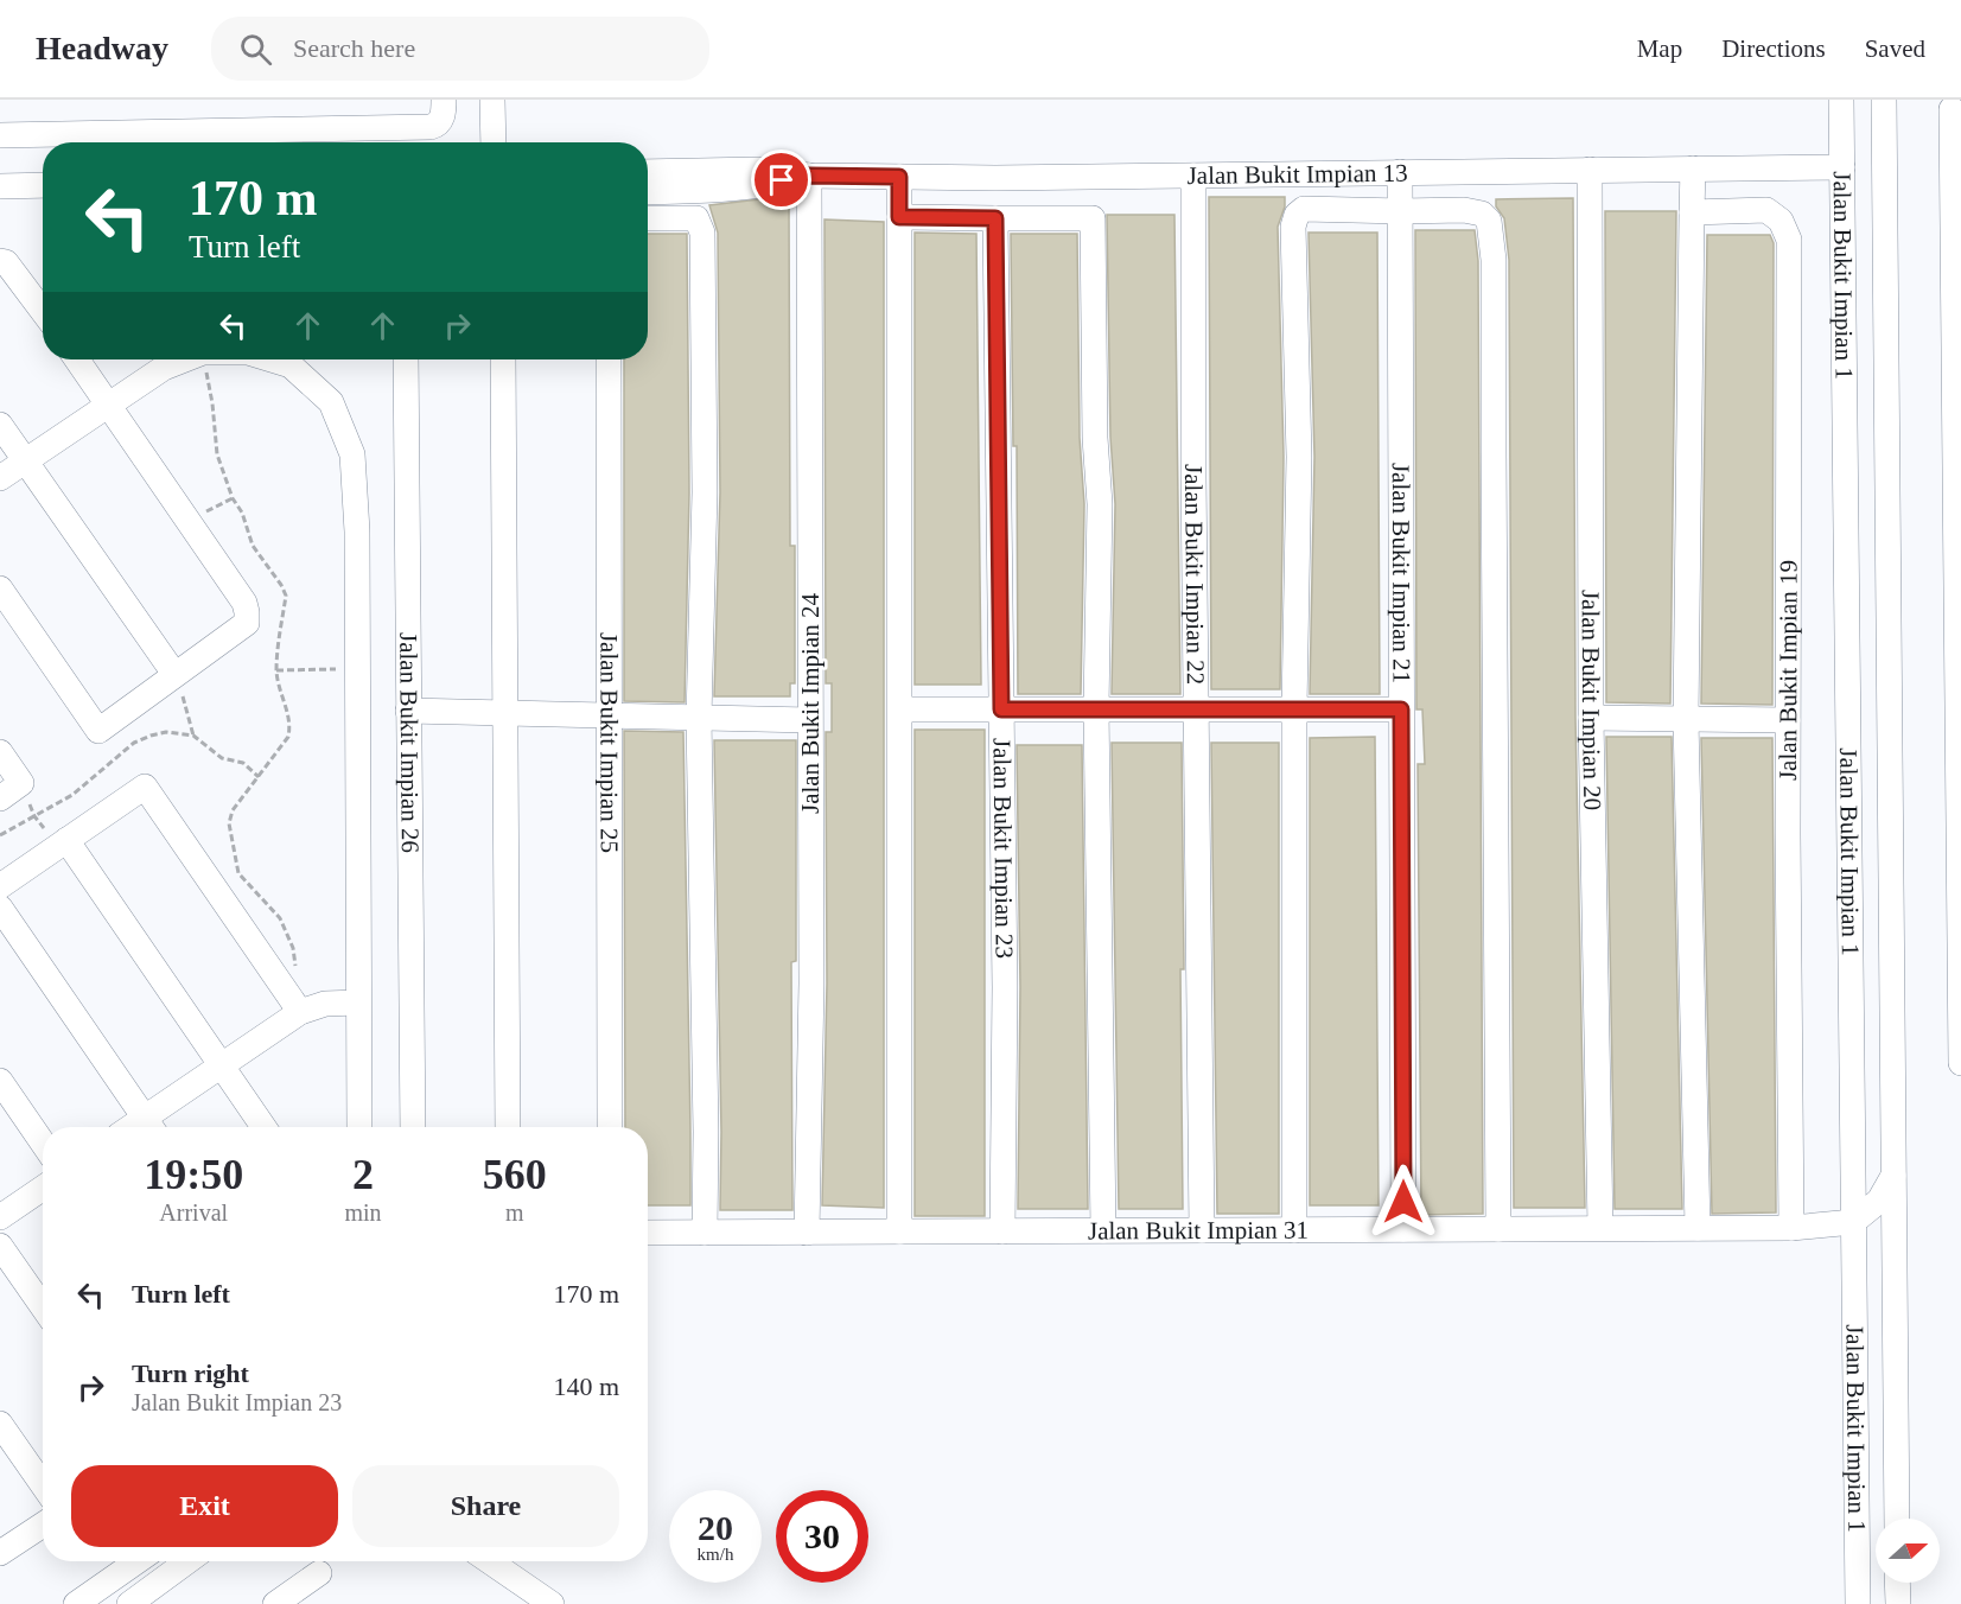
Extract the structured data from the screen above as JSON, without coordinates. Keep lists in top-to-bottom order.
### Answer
{
  "streets": {
    "street": [
      "Jalan Bukit Impian 13",
      "Jalan Bukit Impian 1",
      "Jalan Bukit Impian 21",
      "Jalan Bukit Impian 22",
      "Jalan Bukit Impian 19",
      "Jalan Bukit Impian 20",
      "Jalan Bukit Impian 24",
      "Jalan Bukit Impian 26",
      "Jalan Bukit Impian 25",
      "Jalan Bukit Impian 23",
      "Jalan Bukit Impian 31"
    ]
  },
  "crossings": [
    ["Jalan Bukit Impian 13", "Jalan Bukit Impian 1"],
    ["Jalan Bukit Impian 13", "Jalan Bukit Impian 21"],
    ["Jalan Bukit Impian 13", "Jalan Bukit Impian 22"],
    ["Jalan Bukit Impian 13", "Jalan Bukit Impian 20"],
    ["Jalan Bukit Impian 13", "Jalan Bukit Impian 24"],
    ["Jalan Bukit Impian 21", "Jalan Bukit Impian 31"],
    ["Jalan Bukit Impian 22", "Jalan Bukit Impian 31"],
    ["Jalan Bukit Impian 19", "Jalan Bukit Impian 31"],
    ["Jalan Bukit Impian 20", "Jalan Bukit Impian 31"],
    ["Jalan Bukit Impian 24", "Jalan Bukit Impian 31"],
    ["Jalan Bukit Impian 23", "Jalan Bukit Impian 31"]
  ],
  "north": "right",
  "page": {
    "header": "Headway",
    "search": "Search here",
    "nav": ["Map", "Directions", "Saved"],
    "turn": ["170 m", "Turn left"],
    "eta": [
      "19:50",
      "Arrival",
      "2",
      "min",
      "560",
      "m"
    ],
    "list": [
      {
        "name": "Turn left",
        "value": "170 m"
      },
      {
        "name": "Turn right",
        "note": "Jalan Bukit Impian 23",
        "value": "140 m"
      }
    ],
    "buttons": ["Exit", "Share"],
    "speed": "20 km/h",
    "limit": "30"
  }
}
